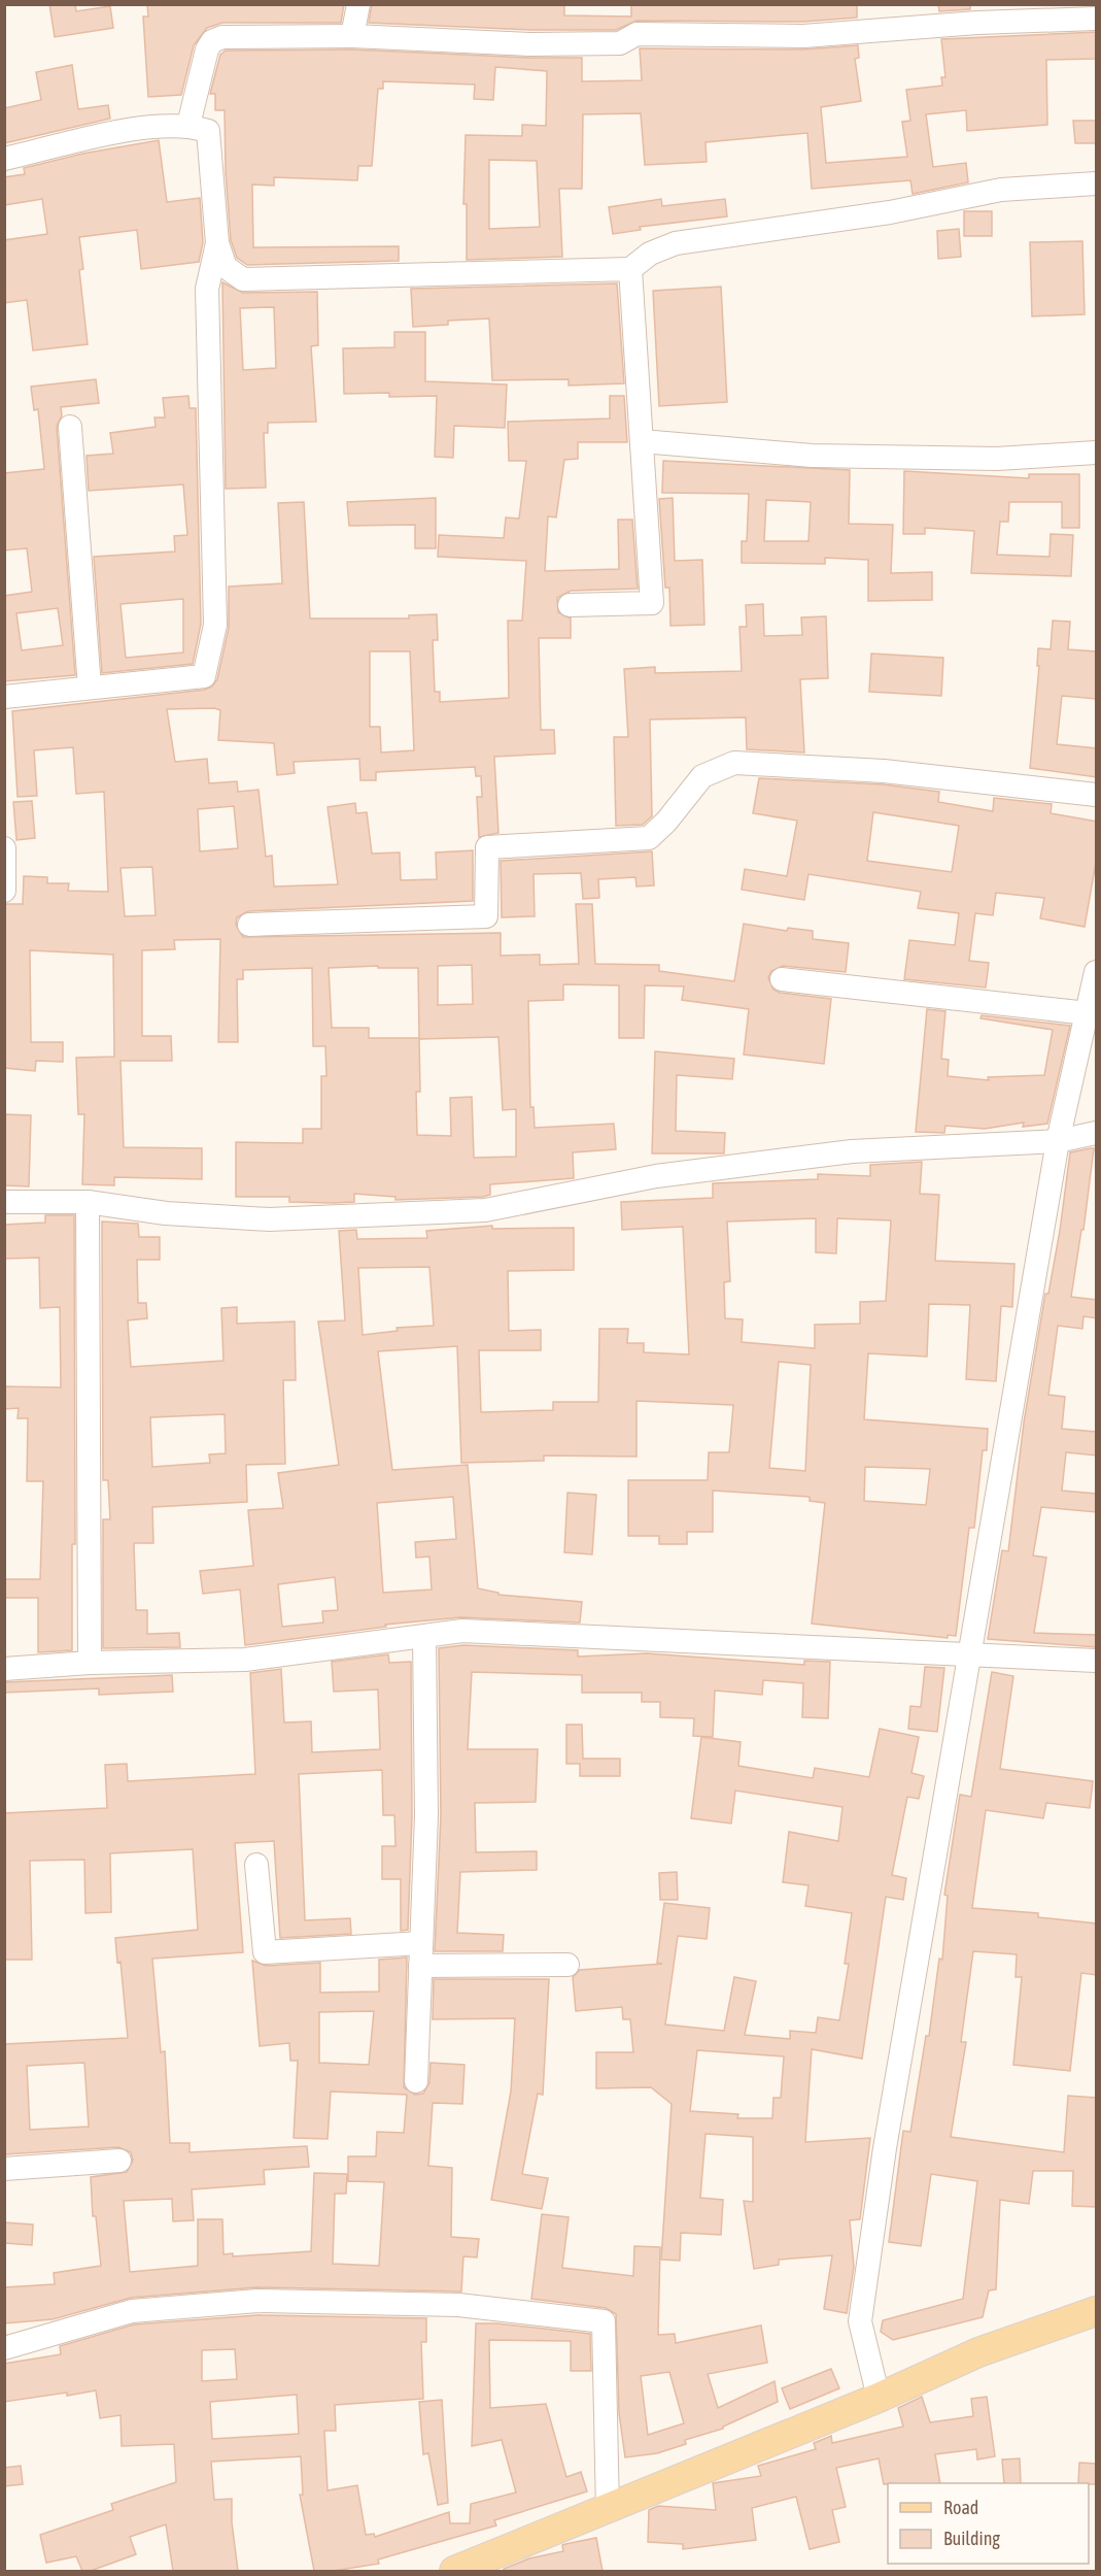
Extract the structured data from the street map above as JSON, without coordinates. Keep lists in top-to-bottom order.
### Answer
{
  "legend": ["Road", "Building"]
}
